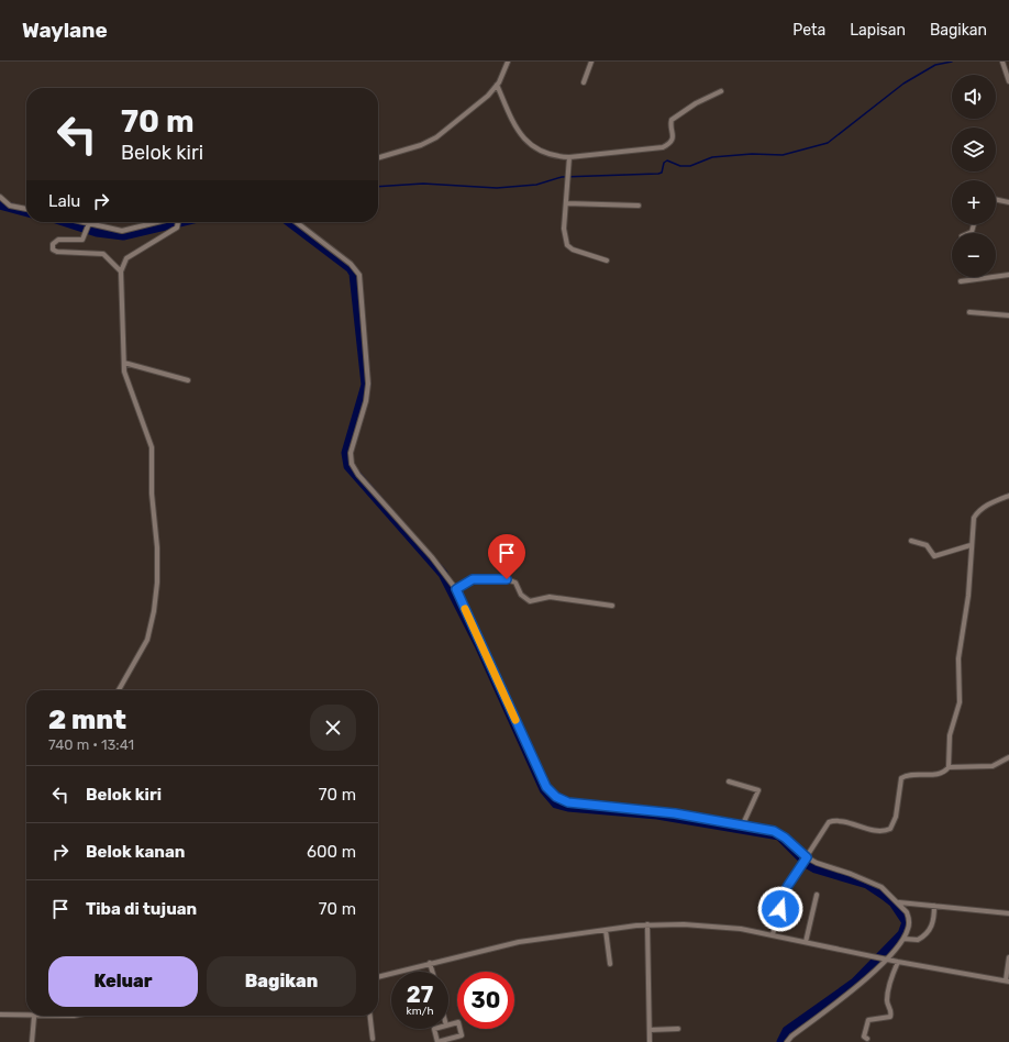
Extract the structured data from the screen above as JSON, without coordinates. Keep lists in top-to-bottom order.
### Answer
{
  "page": {
    "header": "Waylane",
    "nav": ["Peta", "Lapisan", "Bagikan"],
    "map_buttons": ["+", "−"],
    "turn": ["70 m", "Belok kiri"],
    "then": "Lalu",
    "heading": ["2 mnt", "740 m · 13:41"],
    "list": [
      {
        "name": "Belok kiri",
        "value": "70 m"
      },
      {
        "name": "Belok kanan",
        "value": "600 m"
      },
      {
        "name": "Tiba di tujuan",
        "value": "70 m"
      }
    ],
    "buttons": ["Keluar", "Bagikan"],
    "speed": "27 km/h",
    "limit": "30"
  }
}
